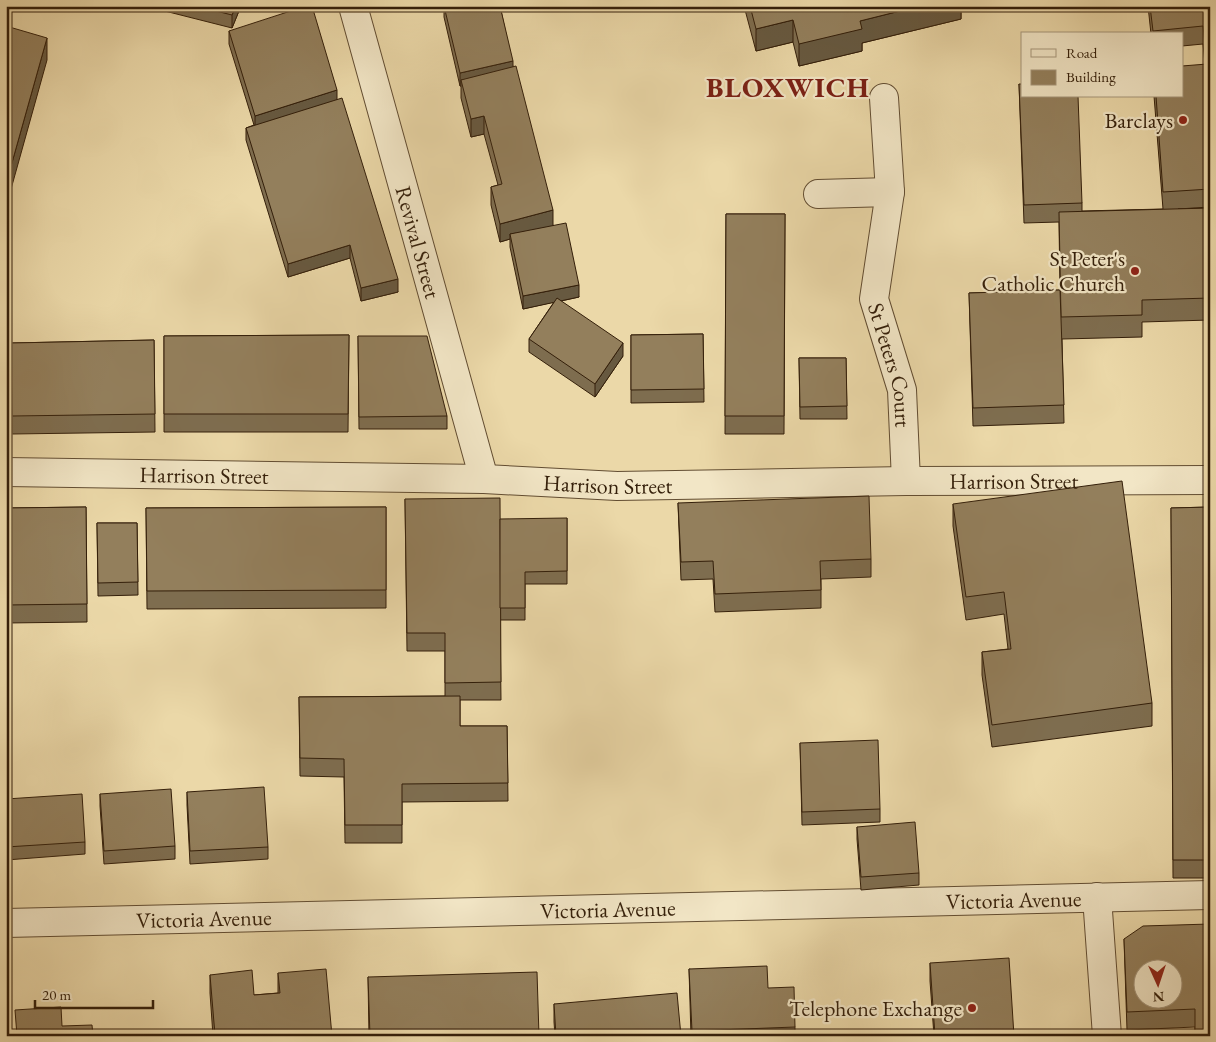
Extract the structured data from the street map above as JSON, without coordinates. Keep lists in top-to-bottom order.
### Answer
{
  "streets": {
    "street": [
      "Revival Street",
      "St Peters Court",
      "Harrison Street",
      "Victoria Avenue"
    ]
  },
  "crossings": [
    ["Revival Street", "Harrison Street"],
    ["St Peters Court", "Harrison Street"]
  ],
  "districts": ["BLOXWICH"],
  "places": ["Barclays", "St Peter's Catholic Church", "Telephone Exchange"],
  "legend": ["Road", "Building"],
  "scale_bar": "20 m",
  "north": "bottom"
}
